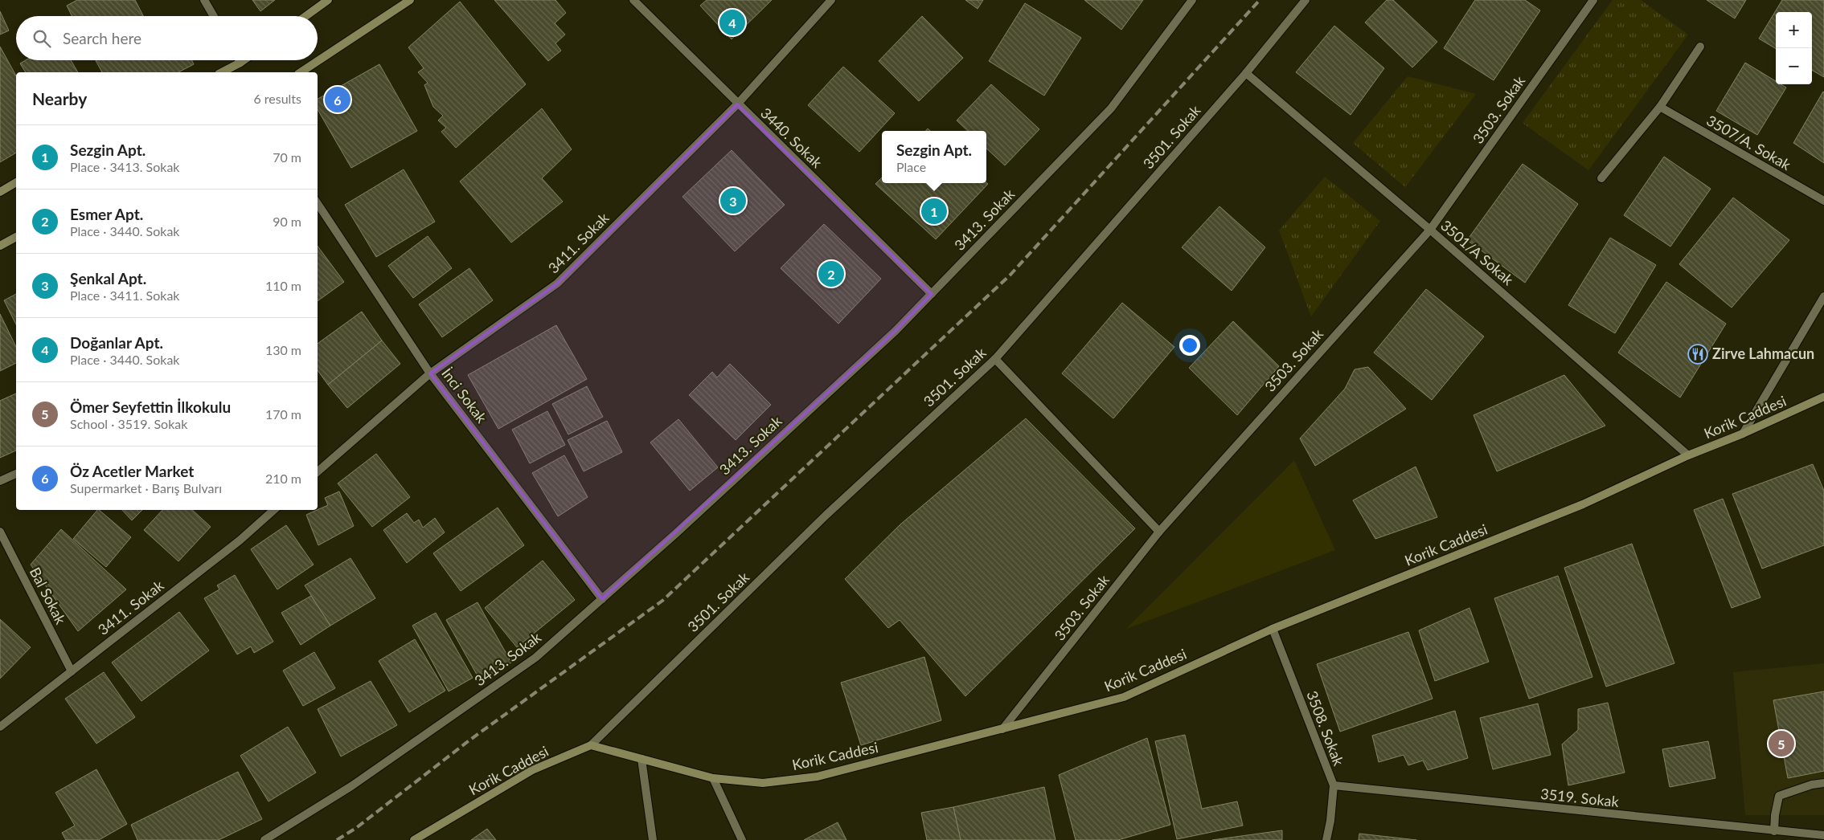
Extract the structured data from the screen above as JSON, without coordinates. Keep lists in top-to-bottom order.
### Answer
{
  "streets": {
    "main road": ["Korik Caddesi"],
    "street": [
      "3503. Sokak",
      "3501. Sokak",
      "3440. Sokak",
      "3507/A. Sokak",
      "3413. Sokak",
      "3411. Sokak",
      "3501/A Sokak",
      "İnci Sokak",
      "Bal Sokak",
      "3508. Sokak",
      "3519. Sokak"
    ]
  },
  "crossings": [
    ["3503. Sokak", "3501/A Sokak"],
    ["3503. Sokak", "Korik Caddesi"],
    ["3501. Sokak", "3501/A Sokak"],
    ["3501. Sokak", "Korik Caddesi"],
    ["3440. Sokak", "3413. Sokak"],
    ["3440. Sokak", "3411. Sokak"],
    ["3413. Sokak", "İnci Sokak"],
    ["3411. Sokak", "İnci Sokak"],
    ["3411. Sokak", "Bal Sokak"],
    ["3501/A Sokak", "Korik Caddesi"],
    ["Korik Caddesi", "3508. Sokak"],
    ["3508. Sokak", "3519. Sokak"]
  ],
  "places": {
    "restaurant": ["Zirve Lahmacun"]
  },
  "page": {
    "pins": [
      "4",
      "6",
      "3",
      "1",
      "2",
      "5"
    ],
    "map_buttons": ["+", "−"],
    "search": "Search here",
    "heading": ["Nearby", "6 results"],
    "list": [
      {
        "mark": "1",
        "name": "Sezgin Apt.",
        "note": "Place · 3413. Sokak",
        "value": "70 m"
      },
      {
        "mark": "2",
        "name": "Esmer Apt.",
        "note": "Place · 3440. Sokak",
        "value": "90 m"
      },
      {
        "mark": "3",
        "name": "Şenkal Apt.",
        "note": "Place · 3411. Sokak",
        "value": "110 m"
      },
      {
        "mark": "4",
        "name": "Doğanlar Apt.",
        "note": "Place · 3440. Sokak",
        "value": "130 m"
      },
      {
        "mark": "5",
        "name": "Ömer Seyfettin İlkokulu",
        "note": "School · 3519. Sokak",
        "value": "170 m"
      },
      {
        "mark": "6",
        "name": "Öz Acetler Market",
        "note": "Supermarket · Barış Bulvarı",
        "value": "210 m"
      }
    ],
    "popup": ["Sezgin Apt.", "Place"]
  }
}
